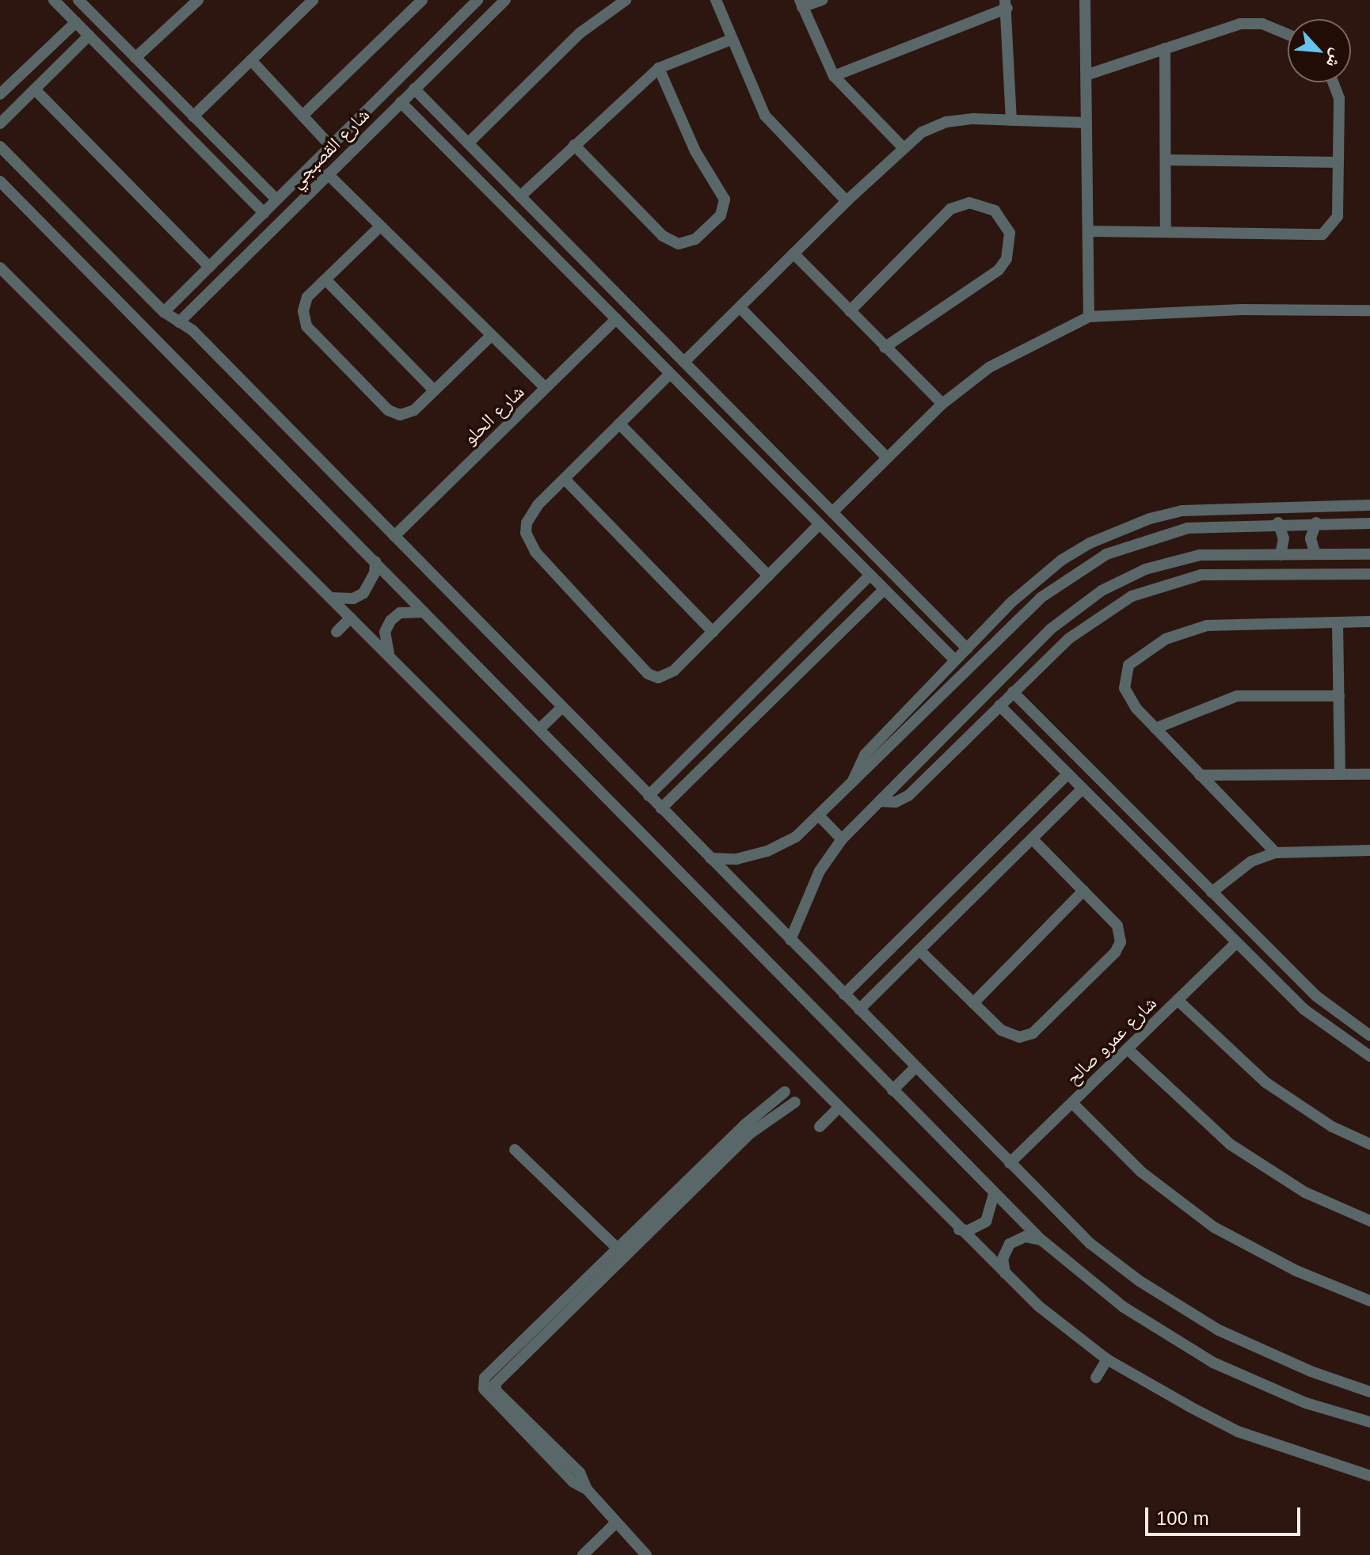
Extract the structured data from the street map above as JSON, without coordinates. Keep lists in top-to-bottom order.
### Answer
{
  "streets": {
    "street": ["شارع القصبجي", "شارع الحلو", "شارع عمرو صالح"]
  },
  "scale_bar": "100 m",
  "north": "bottom right"
}
